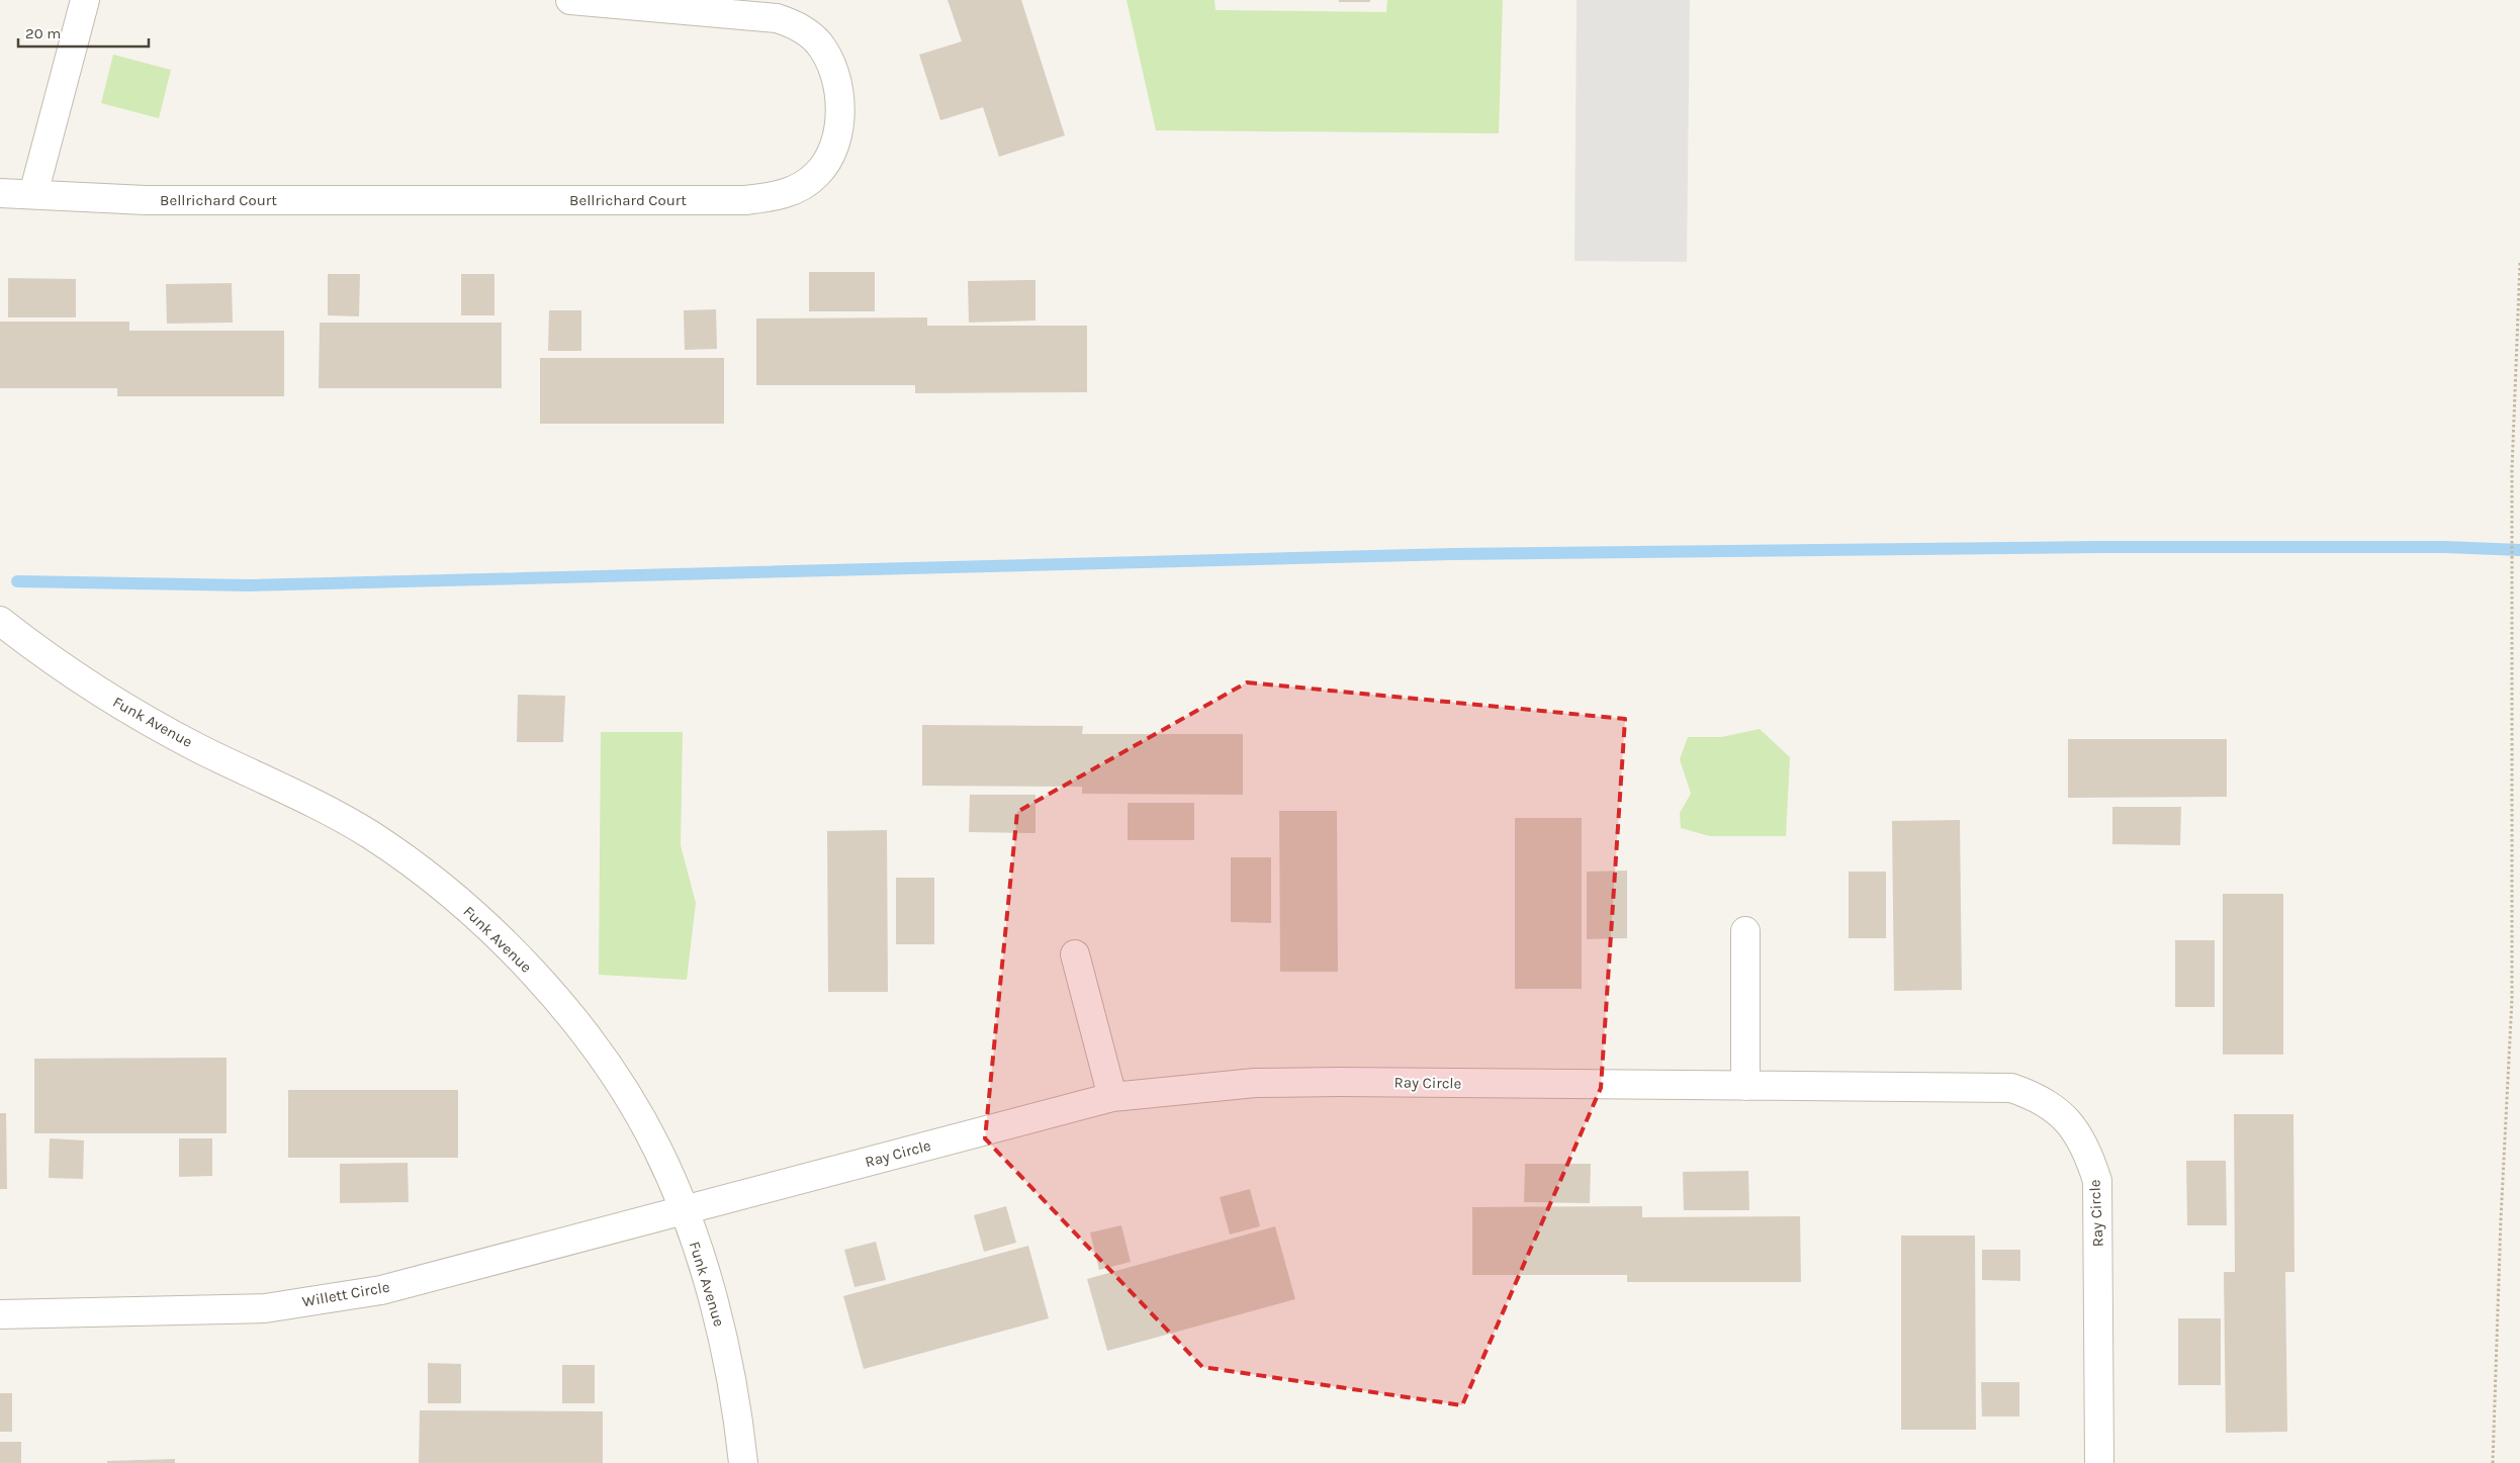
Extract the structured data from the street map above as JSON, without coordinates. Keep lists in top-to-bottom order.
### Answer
{
  "streets": {
    "street": [
      "Bellrichard Court",
      "Funk Avenue",
      "Ray Circle",
      "Willett Circle"
    ]
  },
  "crossings": [
    ["Funk Avenue", "Ray Circle"],
    ["Funk Avenue", "Willett Circle"],
    ["Ray Circle", "Willett Circle"]
  ],
  "scale_bar": "20 m"
}
